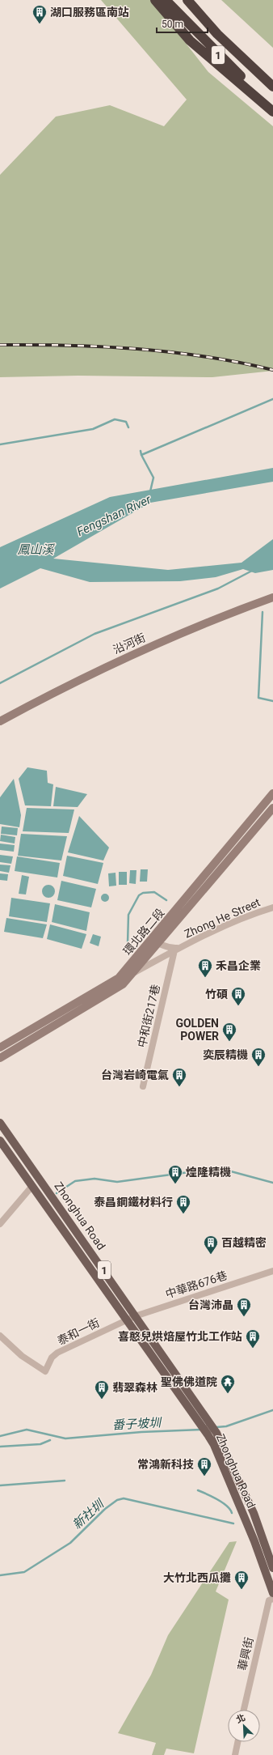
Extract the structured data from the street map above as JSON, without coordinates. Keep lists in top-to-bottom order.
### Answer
{
  "streets": {
    "highway": ["1"],
    "main road": ["Zhonghua Road"],
    "street": [
      "沿河街",
      "Zhong He Street",
      "環北路二段",
      "中和街217巷",
      "中華路676巷",
      "泰和一街",
      "華興街"
    ]
  },
  "crossings": [
    ["1", "Zhonghua Road"],
    ["Zhong He Street", "環北路二段"],
    ["Zhong He Street", "中和街217巷"],
    ["Zhonghua Road", "中華路676巷"],
    ["Zhonghua Road", "泰和一街"],
    ["中華路676巷", "泰和一街"]
  ],
  "water": [
    "Fengshan River",
    "鳳山溪",
    "番子坡圳",
    "新社圳"
  ],
  "places": {
    "building": [
      "湖口服務區南站",
      "禾昌企業",
      "竹碩",
      "GOLDEN POWER",
      "奕辰精機",
      "台灣岩崎電氣",
      "煌隆精機",
      "泰昌鋼鐵材料行",
      "百越精密",
      "台灣沛晶",
      "喜憨兒烘焙屋竹北工作站",
      "翡翠森林",
      "常鴻新科技",
      "大竹北西瓜攤"
    ],
    "temple": ["聖佛佛道院"]
  },
  "scale_bar": "50 m",
  "north": "top left"
}
